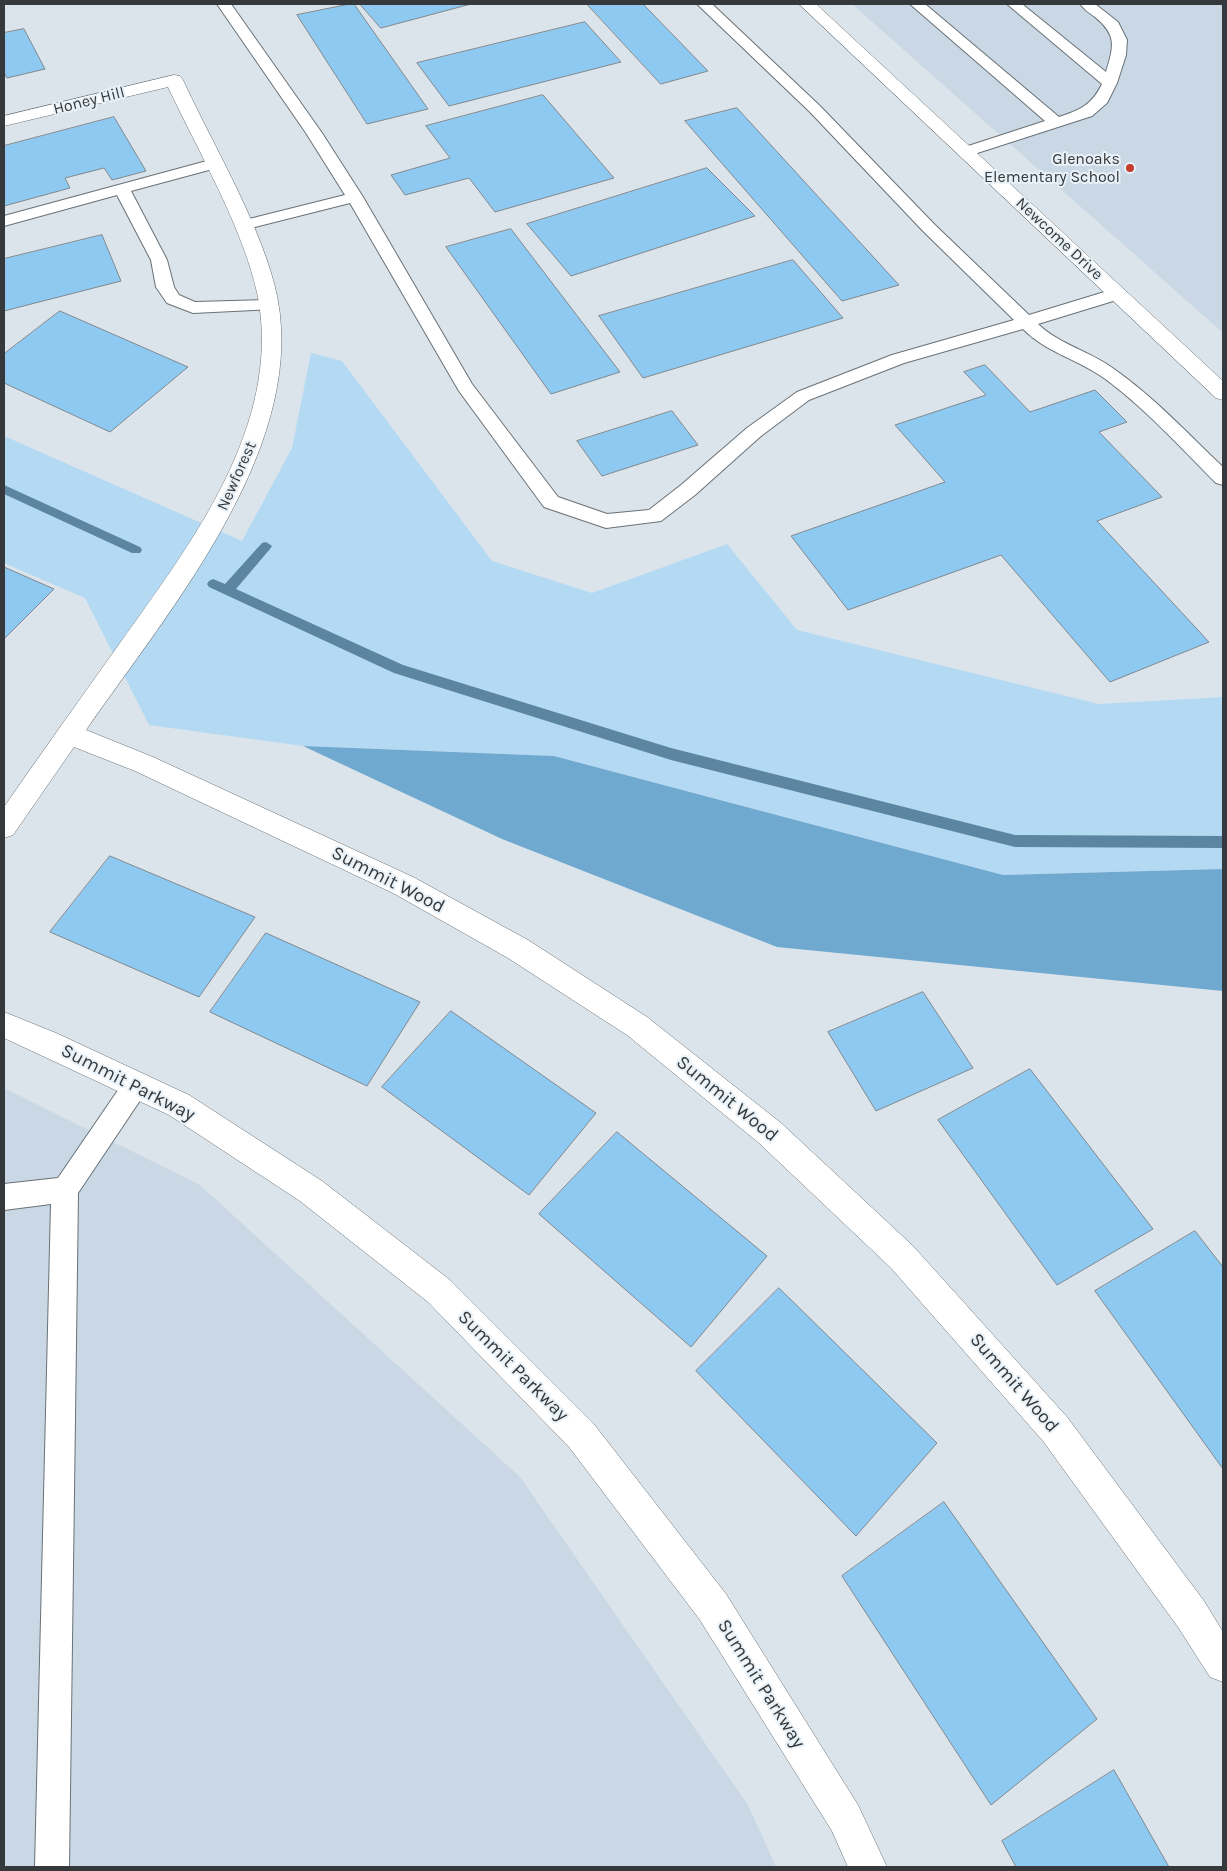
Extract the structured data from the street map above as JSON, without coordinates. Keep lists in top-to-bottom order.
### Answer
{
  "streets": {
    "street": [
      "Honey Hill",
      "Newcome Drive",
      "Newforest",
      "Summit Wood",
      "Summit Parkway"
    ]
  },
  "crossings": [
    ["Honey Hill", "Newforest"],
    ["Newforest", "Summit Wood"]
  ],
  "places": ["Glenoaks Elementary School"]
}
